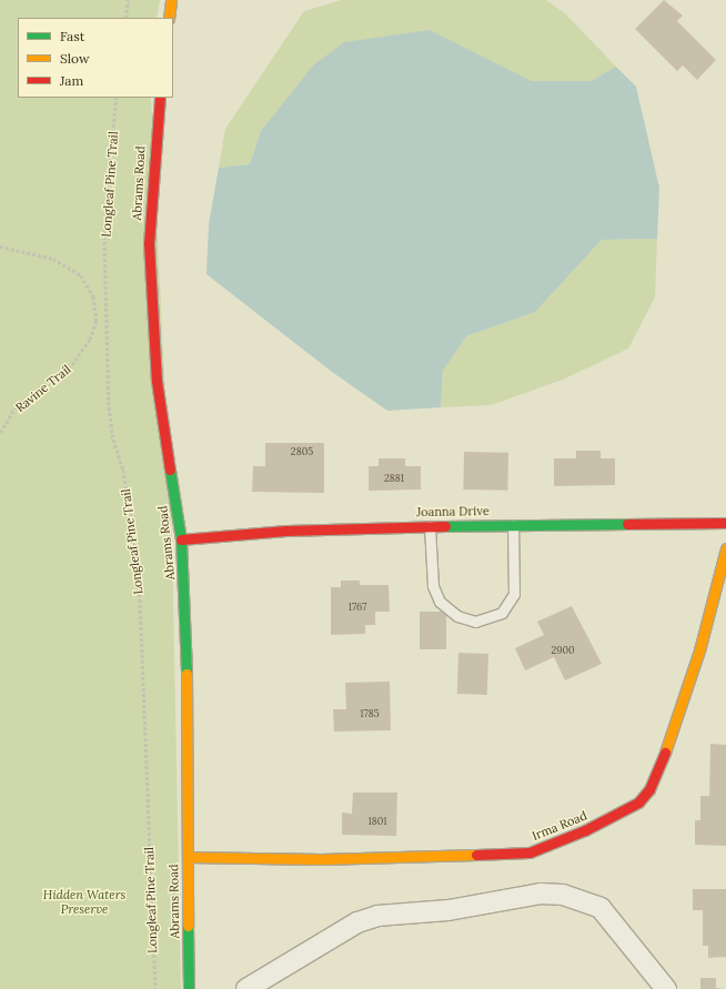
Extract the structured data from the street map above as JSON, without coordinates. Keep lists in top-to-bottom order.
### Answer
{
  "streets": {
    "street": ["Abrams Road", "Joanna Drive", "Irma Road"],
    "path": ["Longleaf Pine Trail", "Ravine Trail"]
  },
  "crossings": [
    ["Abrams Road", "Joanna Drive"],
    ["Abrams Road", "Irma Road"]
  ],
  "parks": ["Hidden Waters Preserve"],
  "house_numbers": [
    "2805",
    "2881",
    "1767",
    "2900",
    "1785",
    "1801"
  ],
  "legend": ["Fast", "Slow", "Jam"]
}
